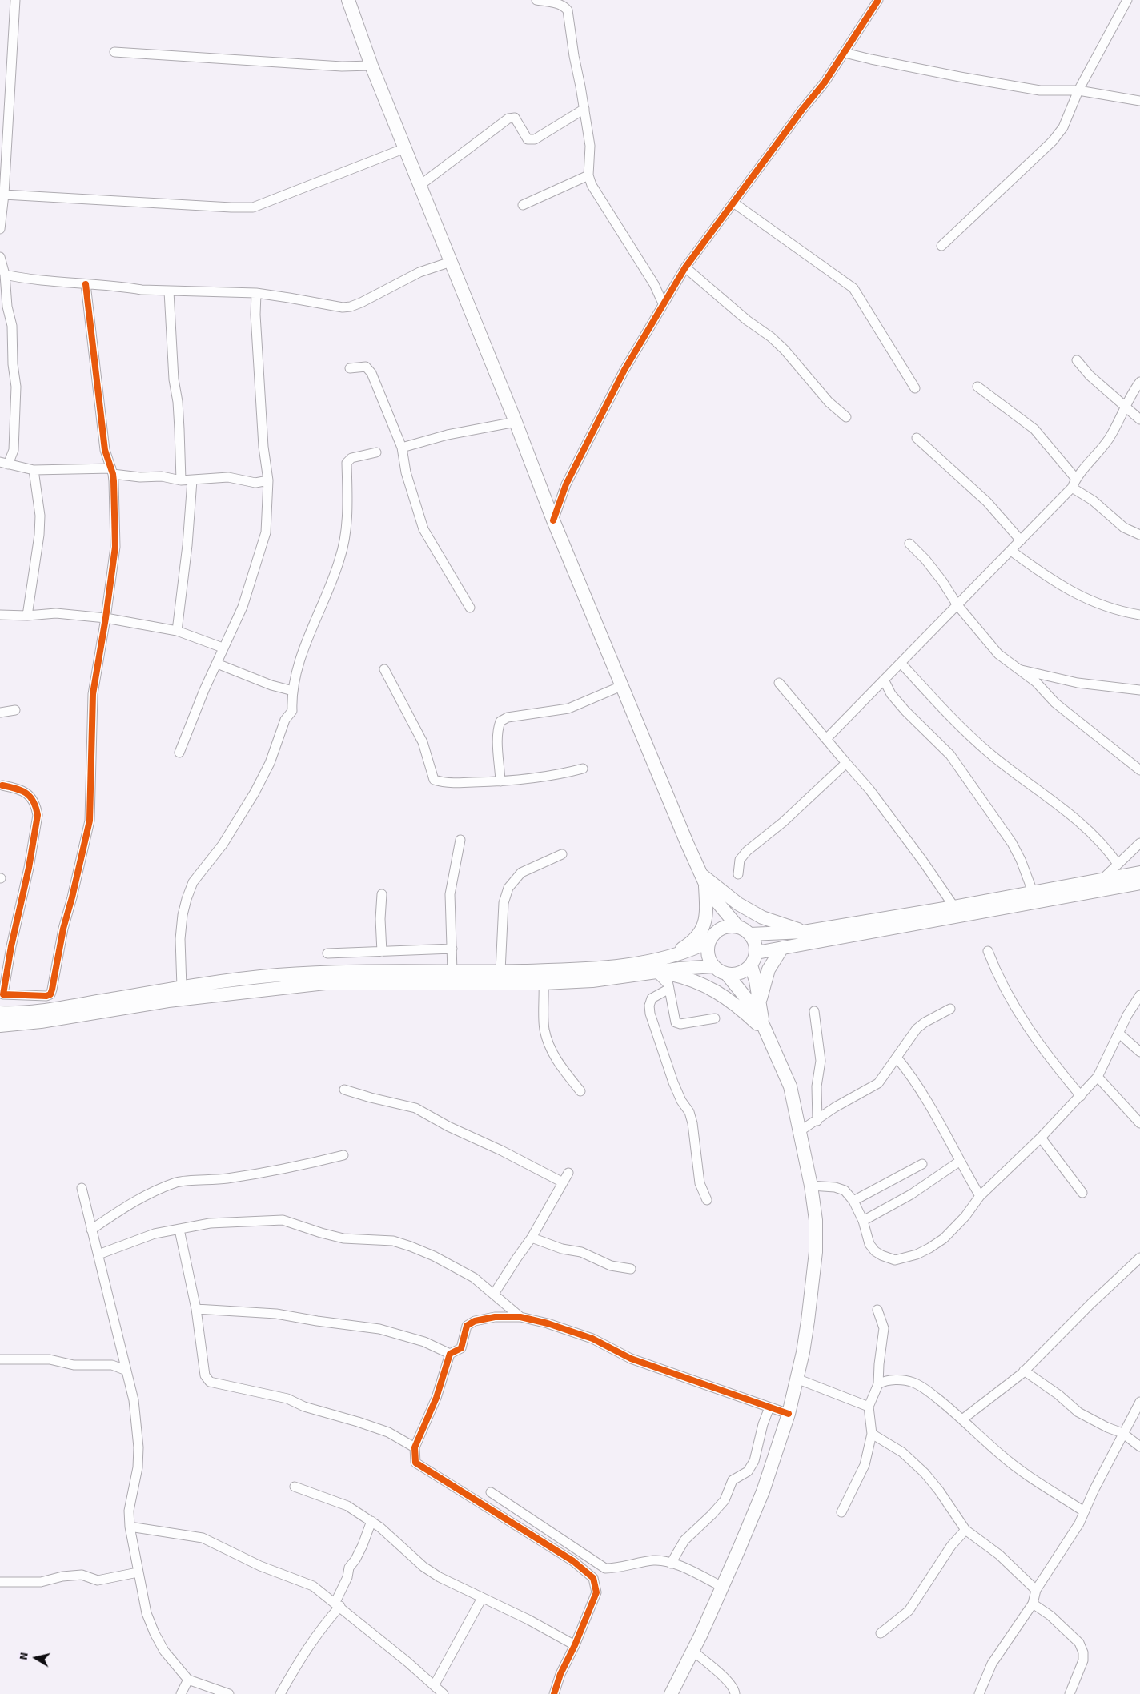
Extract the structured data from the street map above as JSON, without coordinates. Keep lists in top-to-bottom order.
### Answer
{
  "north": "left"
}
